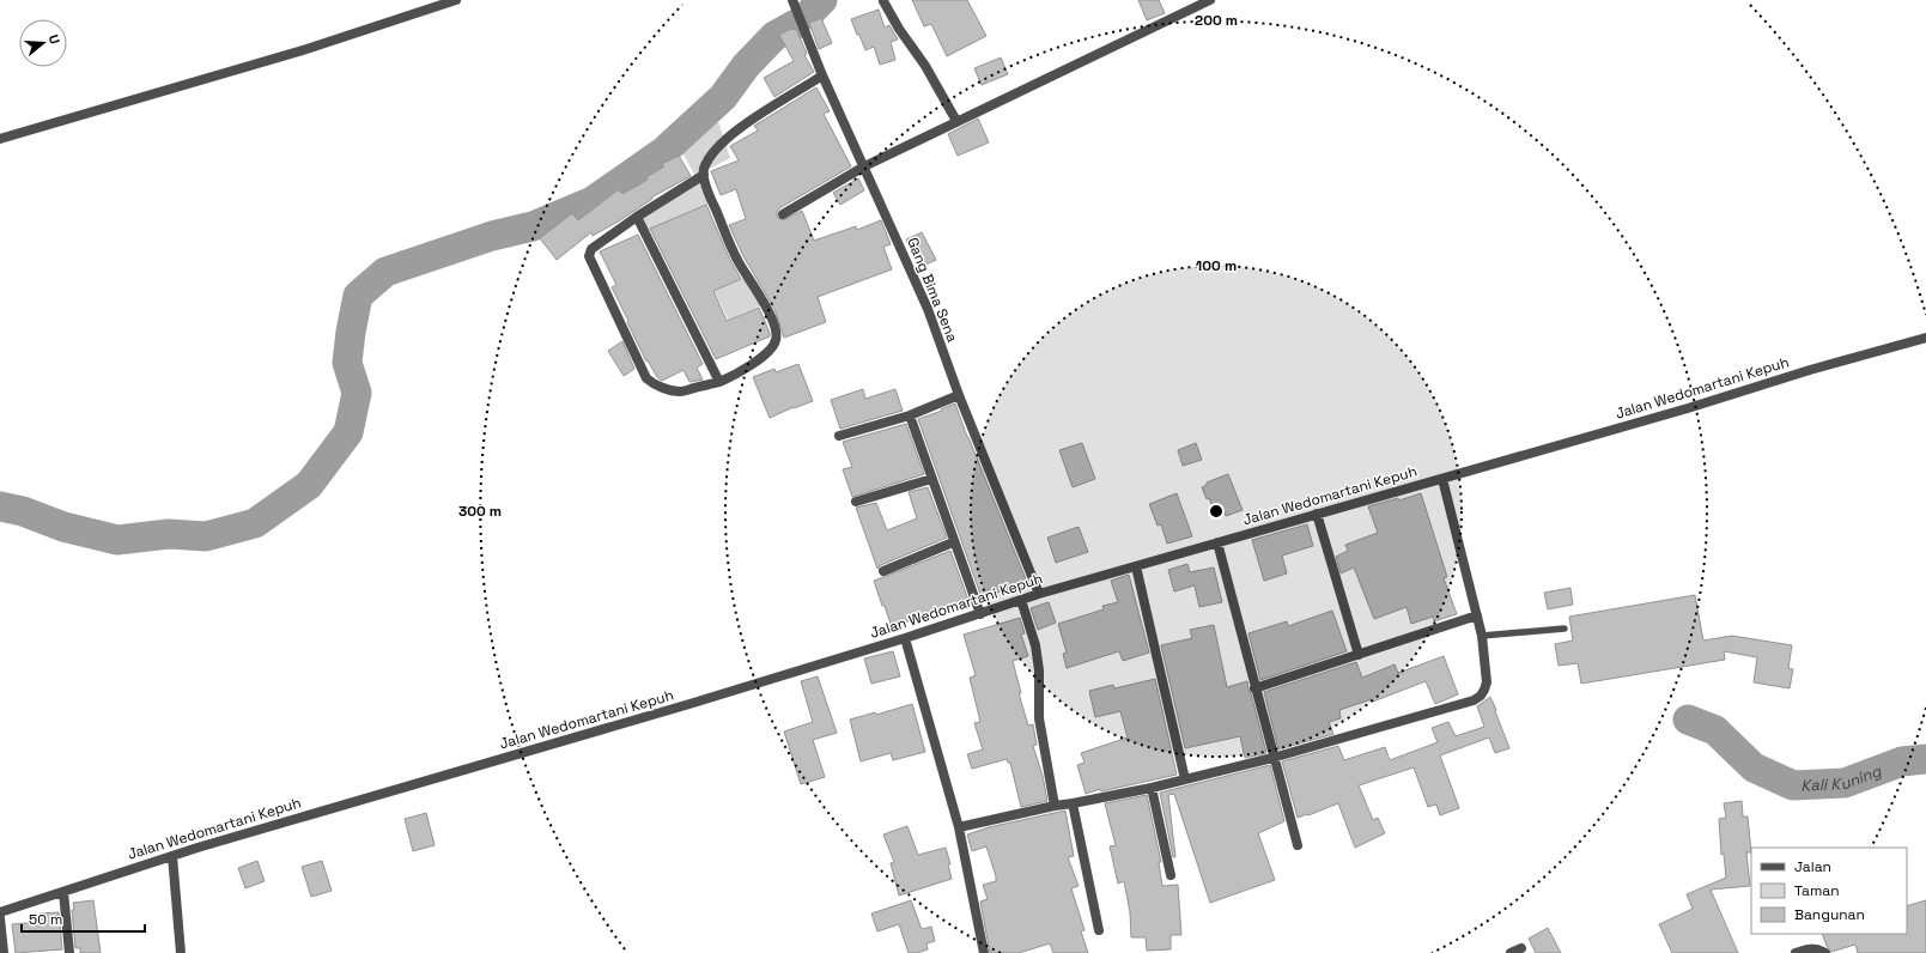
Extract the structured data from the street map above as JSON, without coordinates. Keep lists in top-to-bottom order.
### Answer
{
  "streets": {
    "street": ["Gang Bima Sena", "Jalan Wedomartani Kepuh"]
  },
  "crossings": [
    ["Gang Bima Sena", "Jalan Wedomartani Kepuh"]
  ],
  "water": ["Kali Kuning"],
  "legend": ["Jalan", "Taman", "Bangunan"],
  "scale_bar": "50 m",
  "north": "right",
  "rings": ["200 m", "100 m", "300 m"]
}
